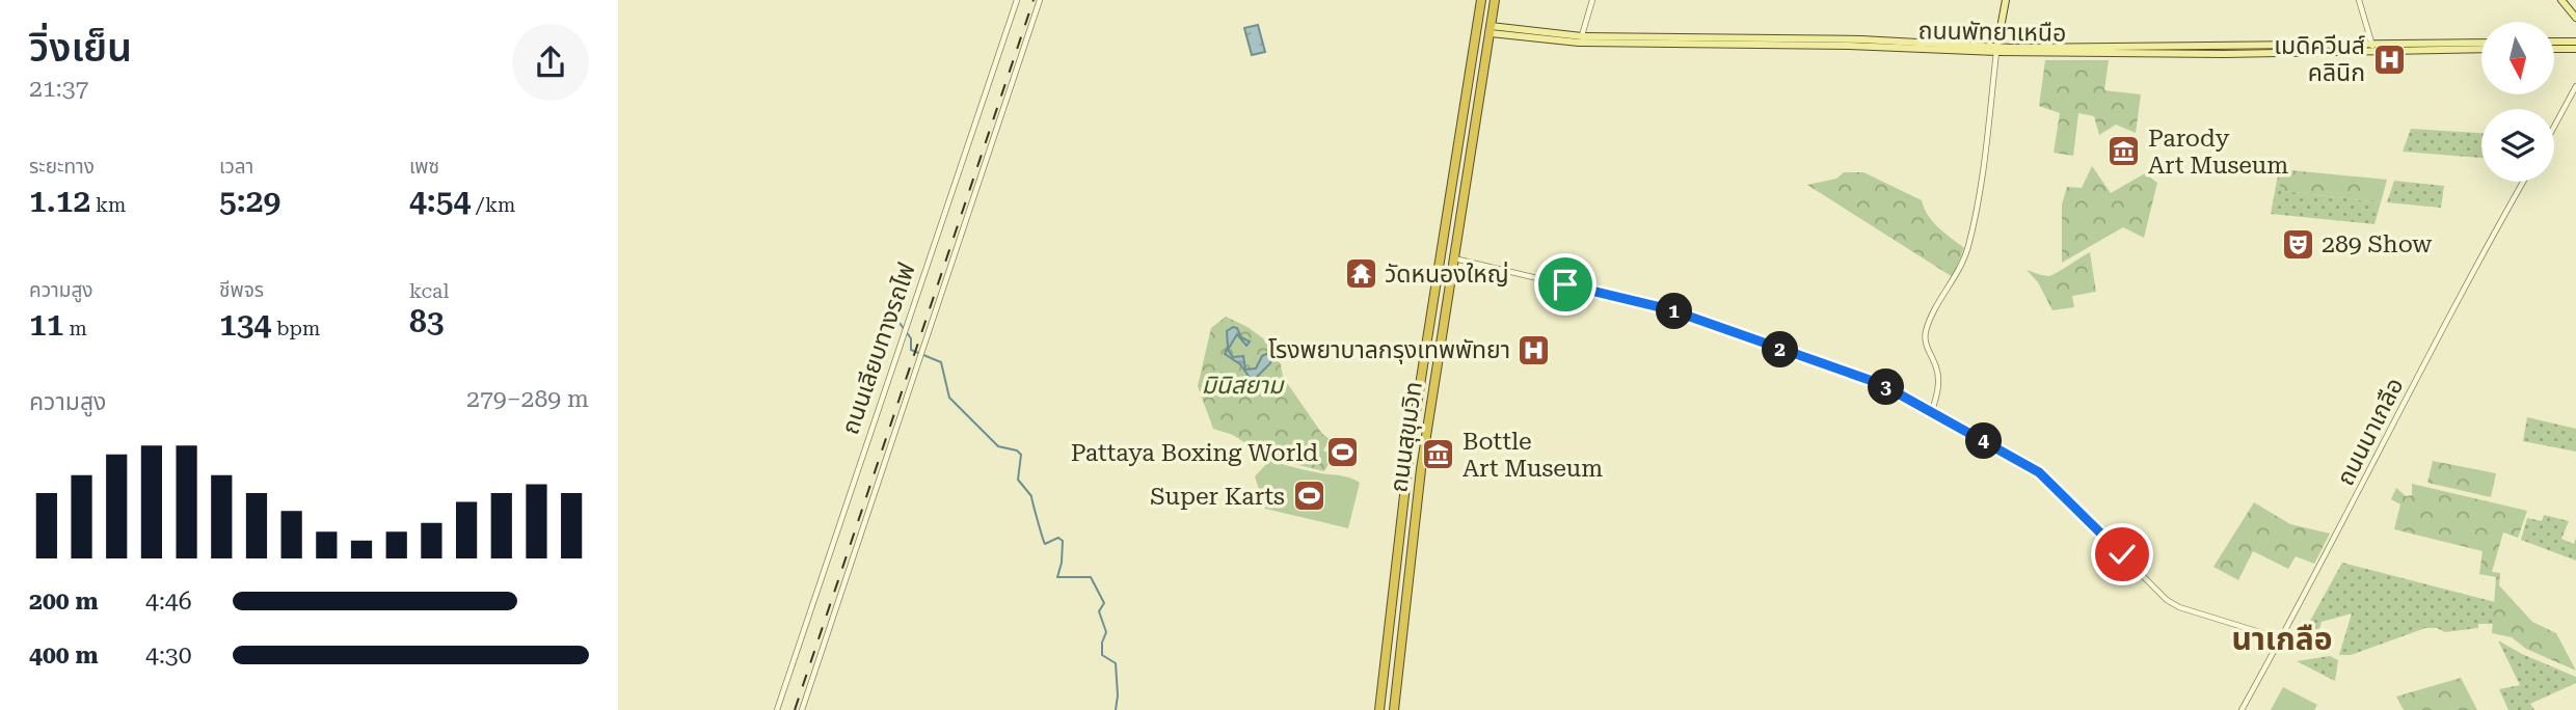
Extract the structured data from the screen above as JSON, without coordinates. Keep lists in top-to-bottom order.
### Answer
{
  "streets": {
    "highway": ["ถนนสุขุมวิท"],
    "main road": ["ถนนพัทยาเหนือ"],
    "street": ["ถนนเลียบทางรถไฟ", "ถนนนาเกลือ"]
  },
  "crossings": [
    ["ถนนพัทยาเหนือ", "ถนนสุขุมวิท"]
  ],
  "districts": ["นาเกลือ"],
  "parks": ["มินิสยาม"],
  "places": {
    "hospital": ["เมดิควีนส์ คลินิก", "โรงพยาบาลกรุงเทพพัทยา"],
    "museum": ["Parody Art Museum", "Bottle Art Museum"],
    "theatre": ["289 Show"],
    "temple": ["วัดหนองใหญ่"],
    "sports": ["Pattaya Boxing World", "Super Karts"]
  },
  "north": "bottom",
  "page": {
    "heading": ["วิ่งเย็น", "21:37"],
    "stats": [
      ["ระยะทาง", "1.12 km"],
      ["เวลา", "5:29"],
      ["เพซ", "4:54 /km"],
      ["ความสูง", "11 m"],
      ["ชีพจร", "134 bpm"],
      ["kcal", "83"]
    ],
    "pins": [
      "1",
      "2",
      "3",
      "4"
    ],
    "chart": ["ความสูง", "279–289 m"],
    "list": [
      {
        "name": "200 m",
        "note": "4:46"
      },
      {
        "name": "400 m",
        "note": "4:30"
      }
    ]
  }
}
